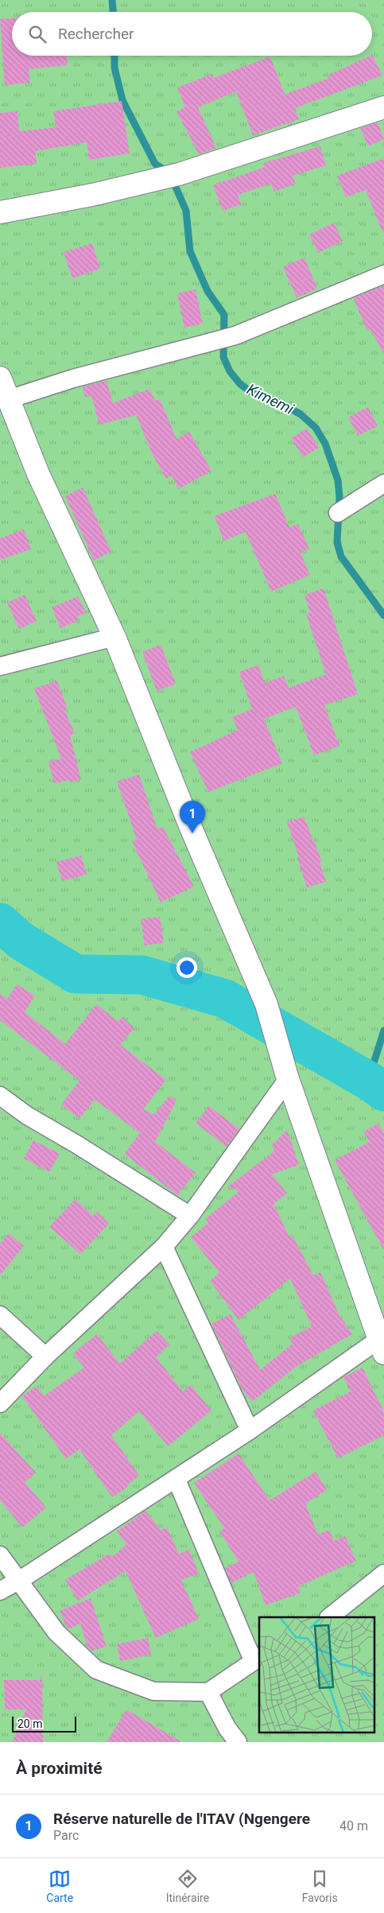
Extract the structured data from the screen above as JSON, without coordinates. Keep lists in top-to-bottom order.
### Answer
{
  "water": ["Kimemi"],
  "scale_bar": "20 m",
  "page": {
    "search": "Rechercher",
    "pins": "1",
    "scale": "20 m",
    "heading": "À proximité",
    "list": [
      {
        "mark": "1",
        "name": "Réserve naturelle de l'ITAV (Ngengere",
        "note": "Parc",
        "value": "40 m"
      }
    ],
    "nav": ["Carte", "Itinéraire", "Favoris"]
  }
}
